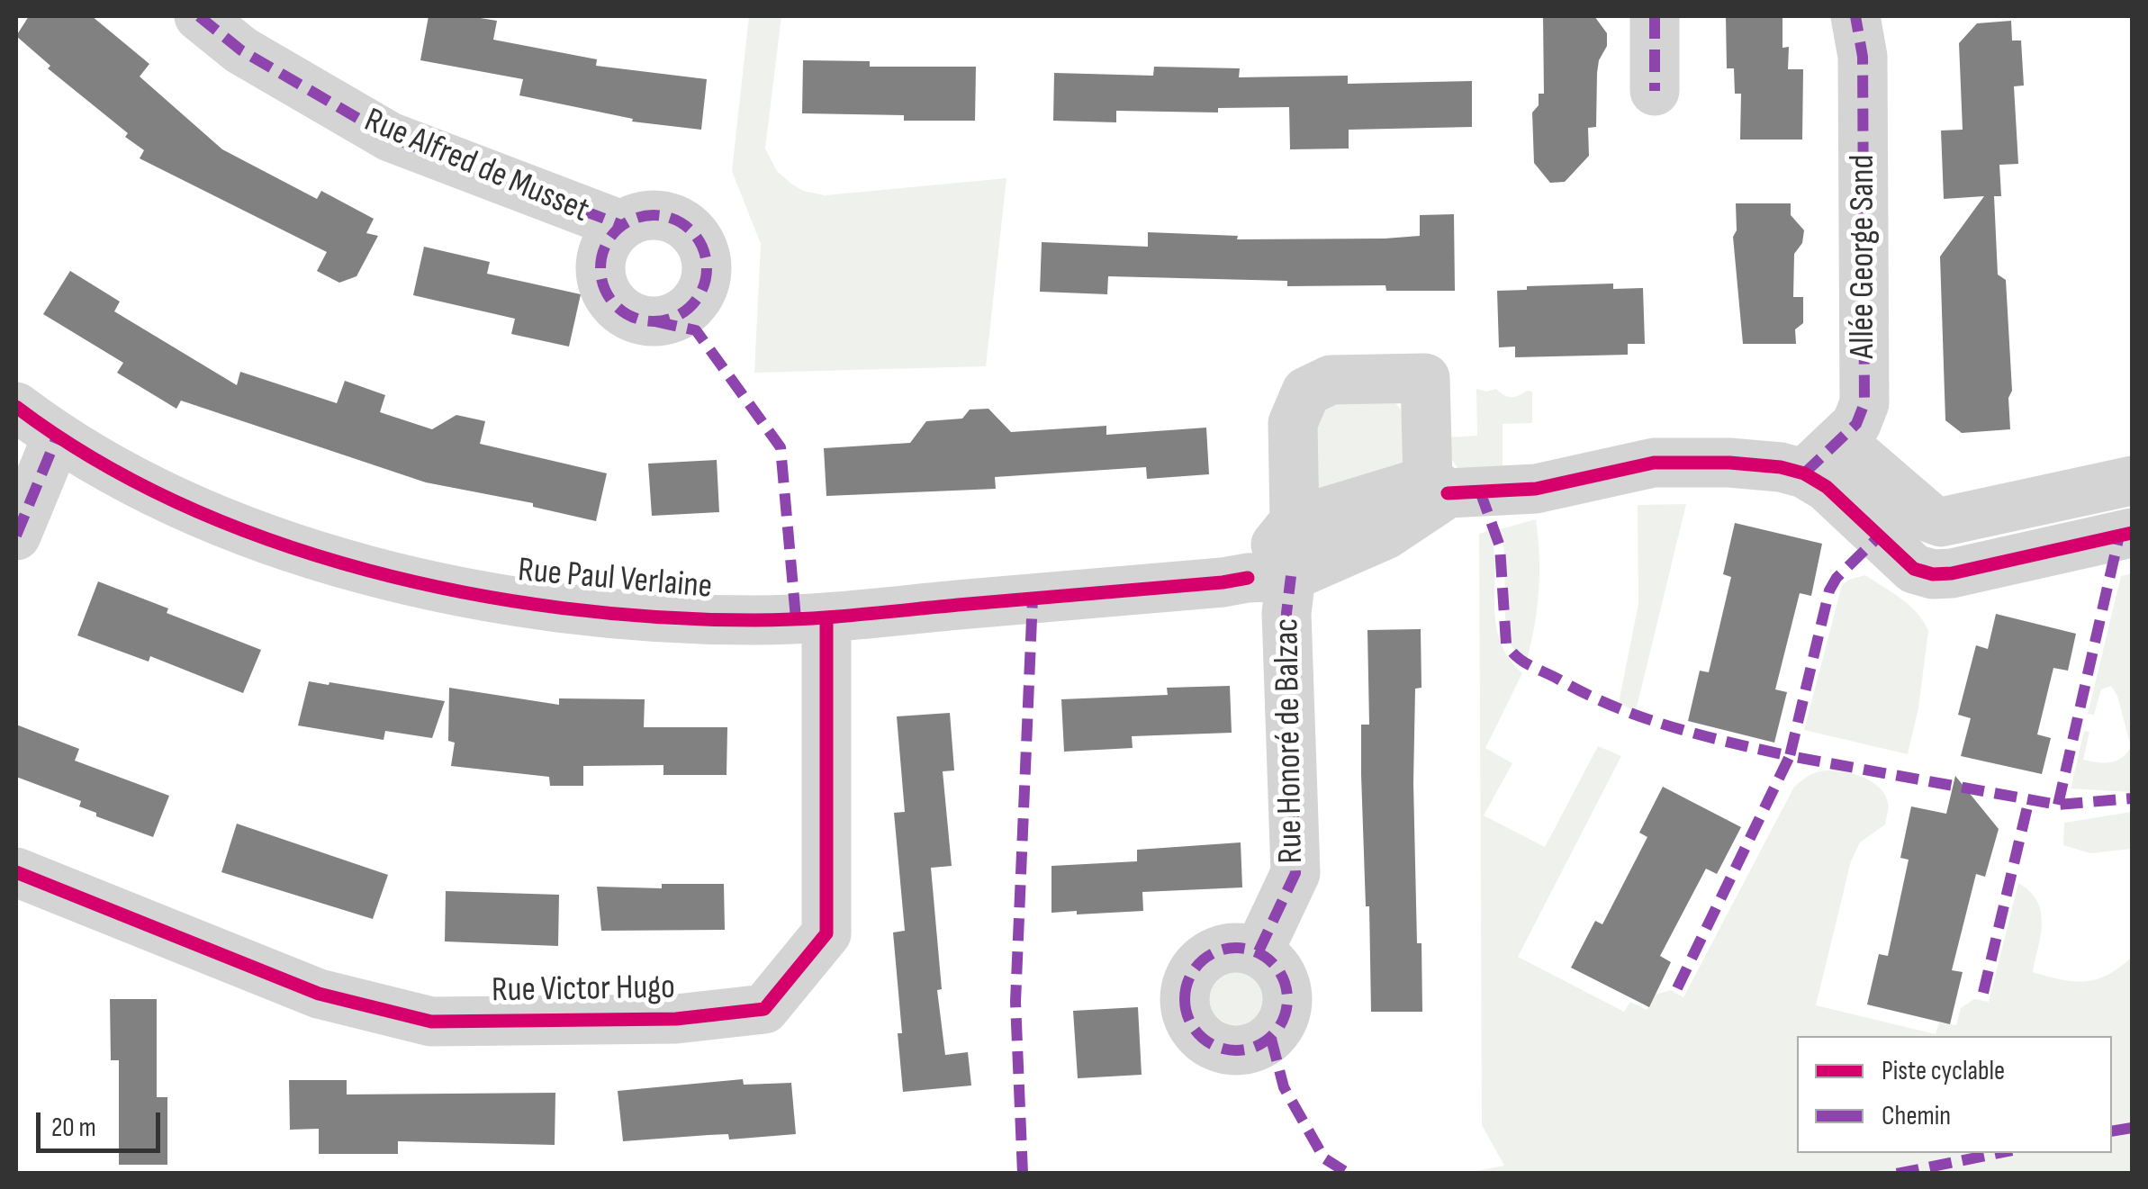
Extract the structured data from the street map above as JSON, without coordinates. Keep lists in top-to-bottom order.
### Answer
{
  "streets": {
    "street": [
      "Rue Alfred de Musset",
      "Allée George Sand",
      "Rue Paul Verlaine",
      "Rue Honoré de Balzac",
      "Rue Victor Hugo"
    ]
  },
  "crossings": [
    ["Rue Paul Verlaine", "Rue Honoré de Balzac"],
    ["Rue Paul Verlaine", "Rue Victor Hugo"]
  ],
  "legend": ["Piste cyclable", "Chemin"],
  "scale_bar": "20 m"
}
